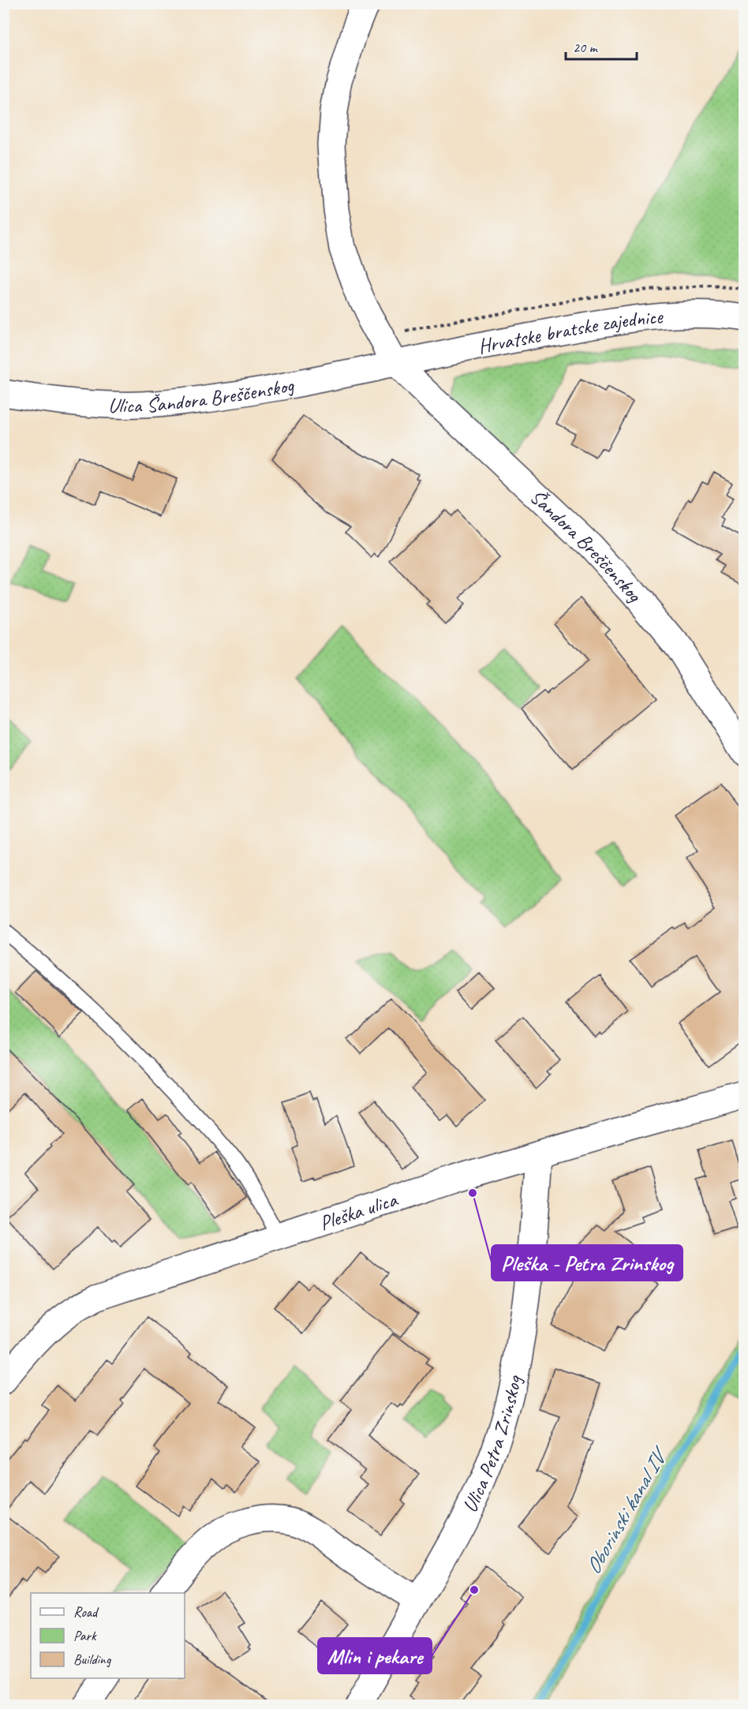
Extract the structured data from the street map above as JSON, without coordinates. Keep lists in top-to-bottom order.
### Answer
{
  "streets": {
    "street": [
      "Hrvatske bratske zajednice",
      "Ulica Šandora Breščenskog",
      "Šandora Breščenskog",
      "Pleška ulica",
      "Ulica Petra Zrinskog"
    ]
  },
  "crossings": [
    ["Hrvatske bratske zajednice", "Ulica Šandora Breščenskog"],
    ["Hrvatske bratske zajednice", "Šandora Breščenskog"],
    ["Ulica Šandora Breščenskog", "Šandora Breščenskog"],
    ["Pleška ulica", "Ulica Petra Zrinskog"]
  ],
  "water": ["Oborinski kanal IV"],
  "places": ["Pleška - Petra Zrinskog", "Mlin i pekare"],
  "legend": ["Road", "Park", "Building"],
  "scale_bar": "20 m"
}
